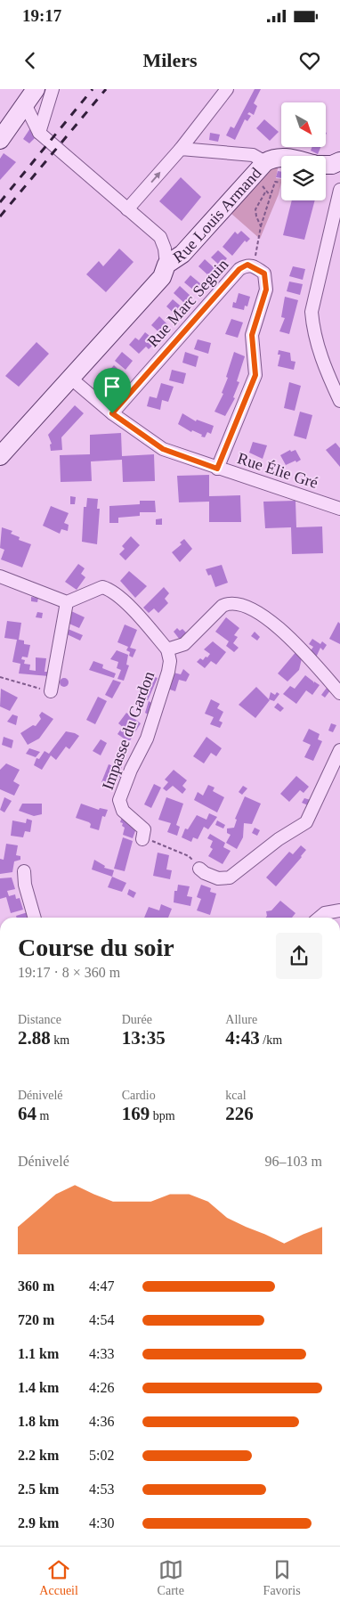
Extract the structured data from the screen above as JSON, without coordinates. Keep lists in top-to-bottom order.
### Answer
{
  "streets": {
    "street": [
      "Rue Louis Armand",
      "Rue Marc Seguin",
      "Rue Élie Gré",
      "Impasse du Gardon"
    ]
  },
  "crossings": [
    ["Rue Marc Seguin", "Rue Élie Gré"]
  ],
  "north": "bottom right",
  "page": {
    "status": "19:17",
    "header": "Milers",
    "heading": ["Course du soir", "19:17 · 8 × 360 m"],
    "stats": [
      ["Distance", "2.88 km"],
      ["Durée", "13:35"],
      ["Allure", "4:43 /km"],
      ["Dénivelé", "64 m"],
      ["Cardio", "169 bpm"],
      ["kcal", "226"]
    ],
    "chart": ["Dénivelé", "96–103 m"],
    "list": [
      {
        "name": "360 m",
        "note": "4:47"
      },
      {
        "name": "720 m",
        "note": "4:54"
      },
      {
        "name": "1.1 km",
        "note": "4:33"
      },
      {
        "name": "1.4 km",
        "note": "4:26"
      },
      {
        "name": "1.8 km",
        "note": "4:36"
      },
      {
        "name": "2.2 km",
        "note": "5:02"
      },
      {
        "name": "2.5 km",
        "note": "4:53"
      },
      {
        "name": "2.9 km",
        "note": "4:30"
      }
    ],
    "tabs": ["Accueil", "Carte", "Favoris"]
  }
}
